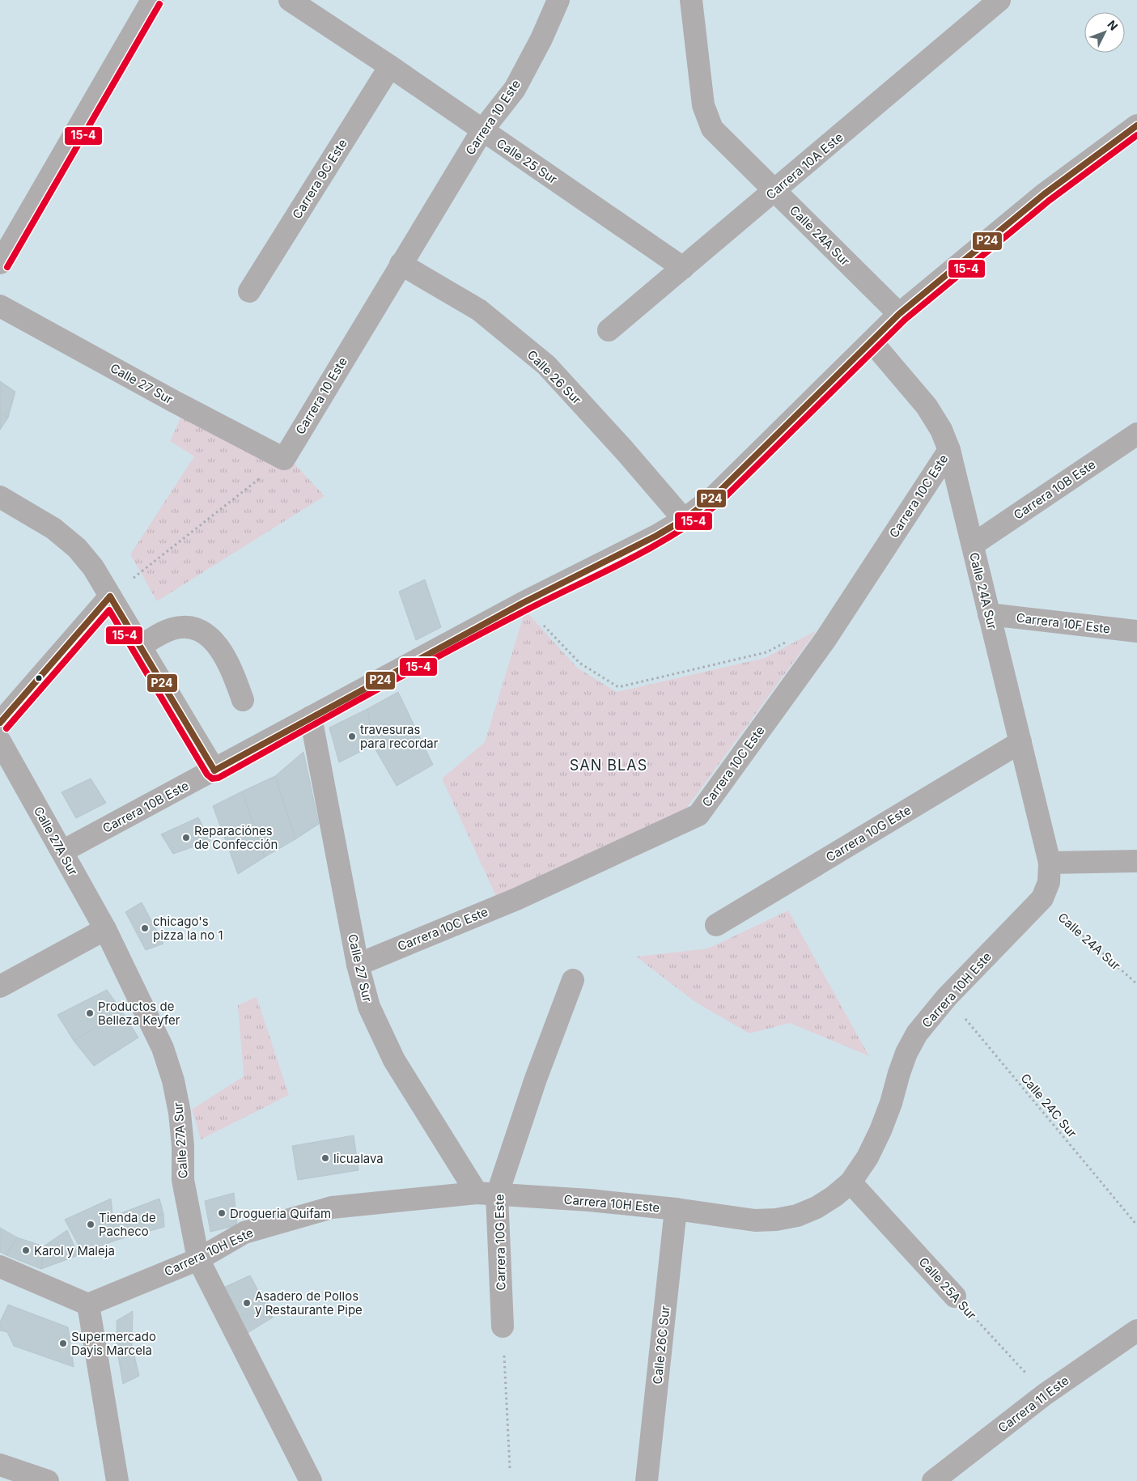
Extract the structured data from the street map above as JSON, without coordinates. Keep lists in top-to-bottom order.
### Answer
{
  "streets": {
    "street": [
      "Carrera 10 Este",
      "Calle 25 Sur",
      "Carrera 10A Este",
      "Carrera 9C Este",
      "Calle 24A Sur",
      "Calle 26 Sur",
      "Calle 27 Sur",
      "Carrera 10B Este",
      "Carrera 10C Este",
      "Carrera 10F Este",
      "Carrera 10G Este",
      "Calle 27A Sur",
      "Carrera 10H Este",
      "Calle 25A Sur",
      "Calle 26C Sur",
      "Carrera 11 Este"
    ],
    "path": ["Calle 24C Sur"]
  },
  "crossings": [
    ["Carrera 10 Este", "Calle 25 Sur"],
    ["Carrera 10 Este", "Calle 26 Sur"],
    ["Carrera 10 Este", "Calle 27 Sur"],
    ["Calle 25 Sur", "Carrera 10A Este"],
    ["Calle 25 Sur", "Carrera 9C Este"],
    ["Carrera 10A Este", "Calle 24A Sur"],
    ["Calle 24A Sur", "Carrera 10B Este"],
    ["Calle 24A Sur", "Carrera 10C Este"],
    ["Calle 24A Sur", "Carrera 10F Este"],
    ["Calle 24A Sur", "Carrera 10G Este"],
    ["Calle 24A Sur", "Carrera 10H Este"],
    ["Calle 26 Sur", "Carrera 10B Este"],
    ["Calle 27 Sur", "Carrera 10B Este"],
    ["Calle 27 Sur", "Carrera 10C Este"],
    ["Calle 27 Sur", "Carrera 10G Este"],
    ["Calle 27 Sur", "Carrera 10H Este"],
    ["Carrera 10B Este", "Calle 27A Sur"],
    ["Carrera 10G Este", "Carrera 10H Este"],
    ["Calle 27A Sur", "Carrera 10H Este"],
    ["Carrera 10H Este", "Calle 24C Sur"],
    ["Carrera 10H Este", "Calle 25A Sur"],
    ["Carrera 10H Este", "Calle 26C Sur"],
    ["Calle 25A Sur", "Carrera 11 Este"]
  ],
  "districts": ["SAN BLAS"],
  "places": [
    "travesuras para recordar",
    "Reparaciónes de Confección",
    "chicago's pizza la no 1",
    "Productos de Belleza Keyfer",
    "licualava",
    "Drogueria Quifam",
    "Tienda de Pacheco",
    "Karol y Maleja",
    "Asadero de Pollos y Restaurante Pipe",
    "Supermercado Dayis Marcela"
  ],
  "lines": ["transit line 15-4", "transit line P24"],
  "north": "top right"
}
